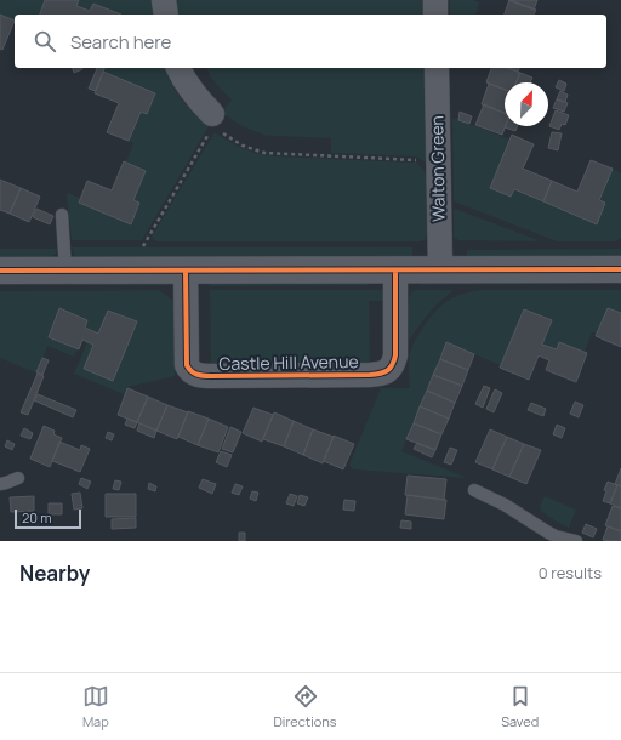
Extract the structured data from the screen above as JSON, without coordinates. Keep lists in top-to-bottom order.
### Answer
{
  "streets": {
    "street": ["Walton Green", "Castle Hill Avenue"]
  },
  "scale_bar": "20 m",
  "north": "top right",
  "page": {
    "search": "Search here",
    "scale": "20 m",
    "heading": ["Nearby", "0 results"],
    "nav": ["Map", "Directions", "Saved"]
  }
}
